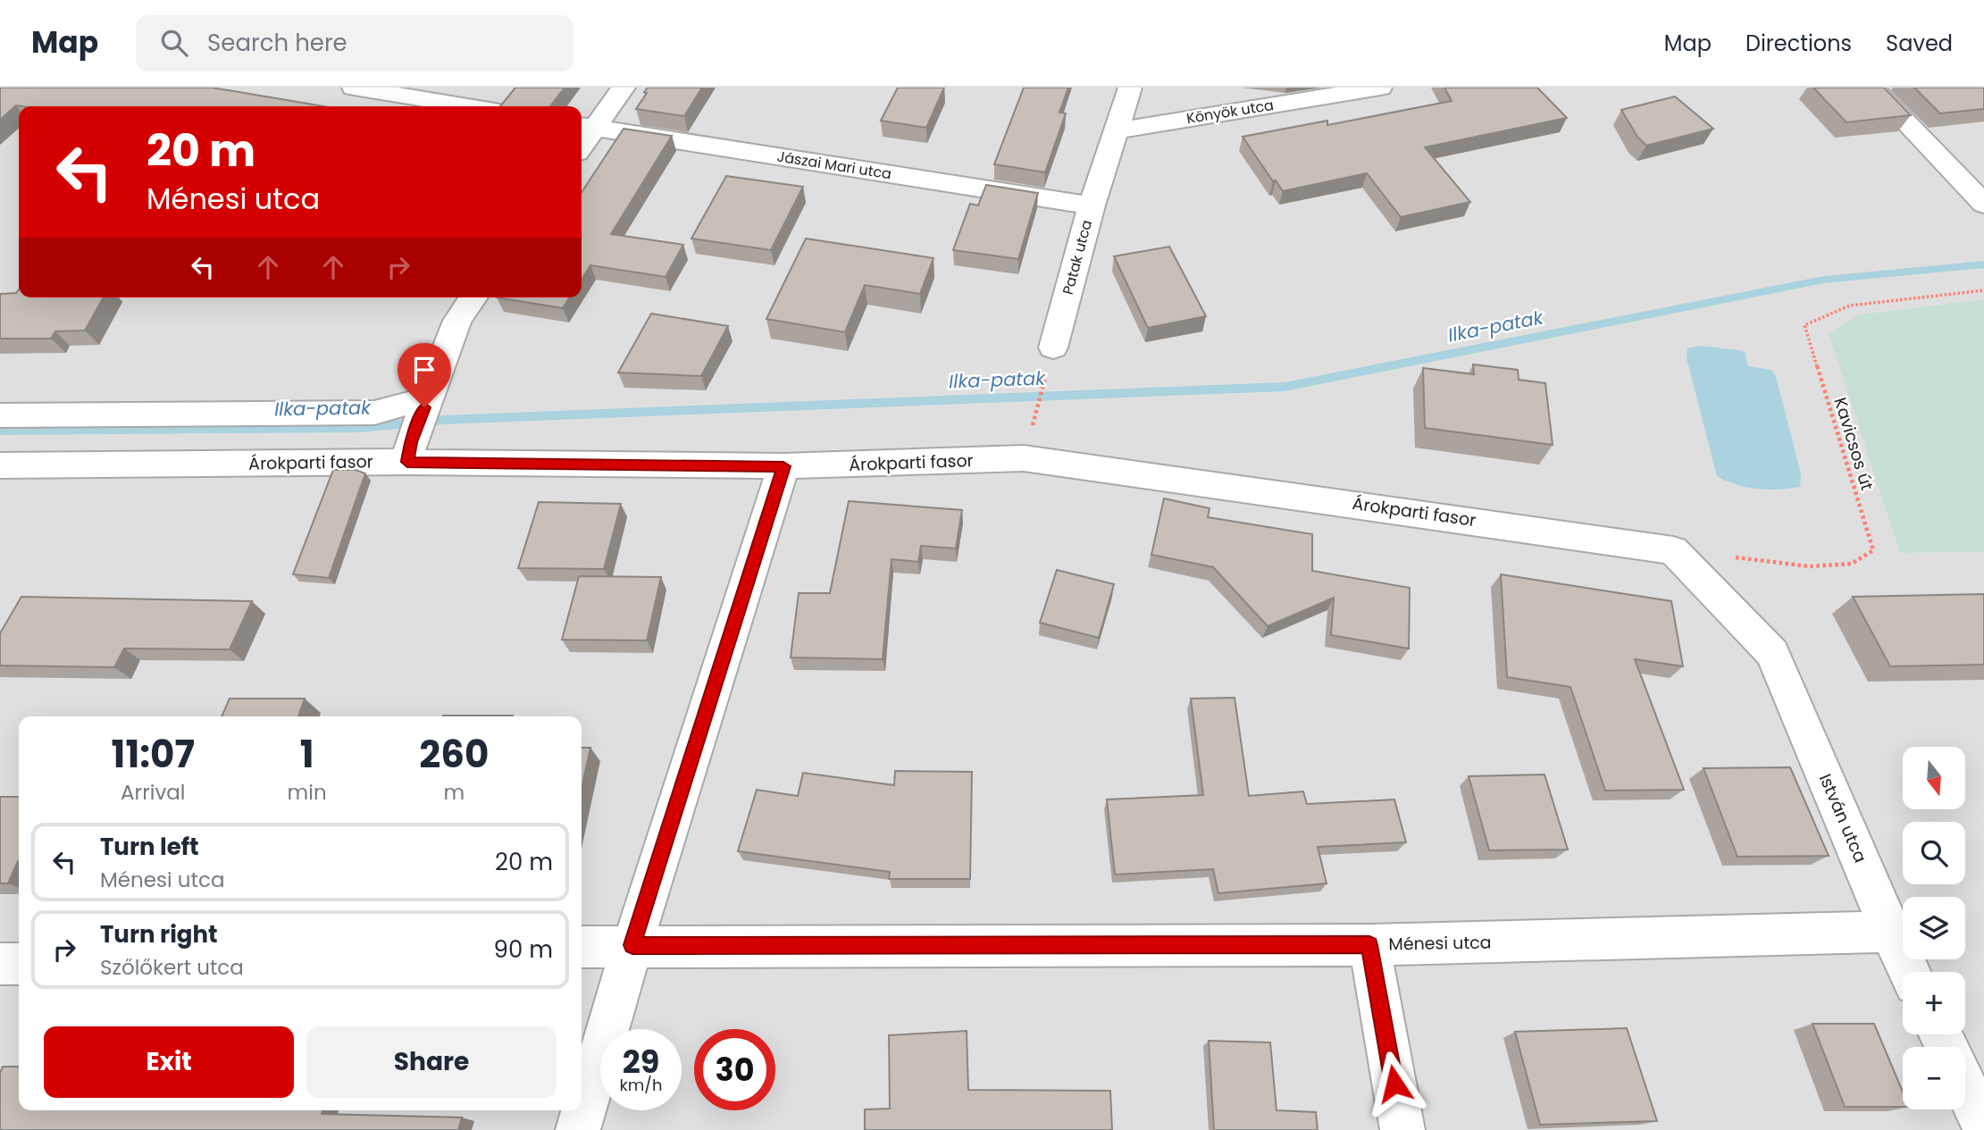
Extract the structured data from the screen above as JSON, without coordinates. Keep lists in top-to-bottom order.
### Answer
{
  "streets": {
    "street": [
      "Könyök utca",
      "Jászai Mari utca",
      "Patak utca",
      "Árokparti fasor",
      "István utca",
      "Ménesi utca"
    ],
    "path": ["Kavicsos út"]
  },
  "crossings": [
    ["Könyök utca", "Patak utca"],
    ["Jászai Mari utca", "Patak utca"],
    ["Kavicsos út", "Árokparti fasor"],
    ["Kavicsos út", "István utca"],
    ["Árokparti fasor", "István utca"],
    ["István utca", "Ménesi utca"]
  ],
  "water": ["Ilka-patak"],
  "north": "bottom",
  "page": {
    "header": "Map",
    "search": "Search here",
    "nav": ["Map", "Directions", "Saved"],
    "turn": ["20 m", "Ménesi utca"],
    "eta": [
      "11:07",
      "Arrival",
      "1",
      "min",
      "260",
      "m"
    ],
    "map_buttons": ["+", "−"],
    "list": [
      {
        "name": "Turn left",
        "note": "Ménesi utca",
        "value": "20 m"
      },
      {
        "name": "Turn right",
        "note": "Szőlőkert utca",
        "value": "90 m"
      }
    ],
    "buttons": ["Exit", "Share"],
    "speed": "29 km/h",
    "limit": "30"
  }
}
